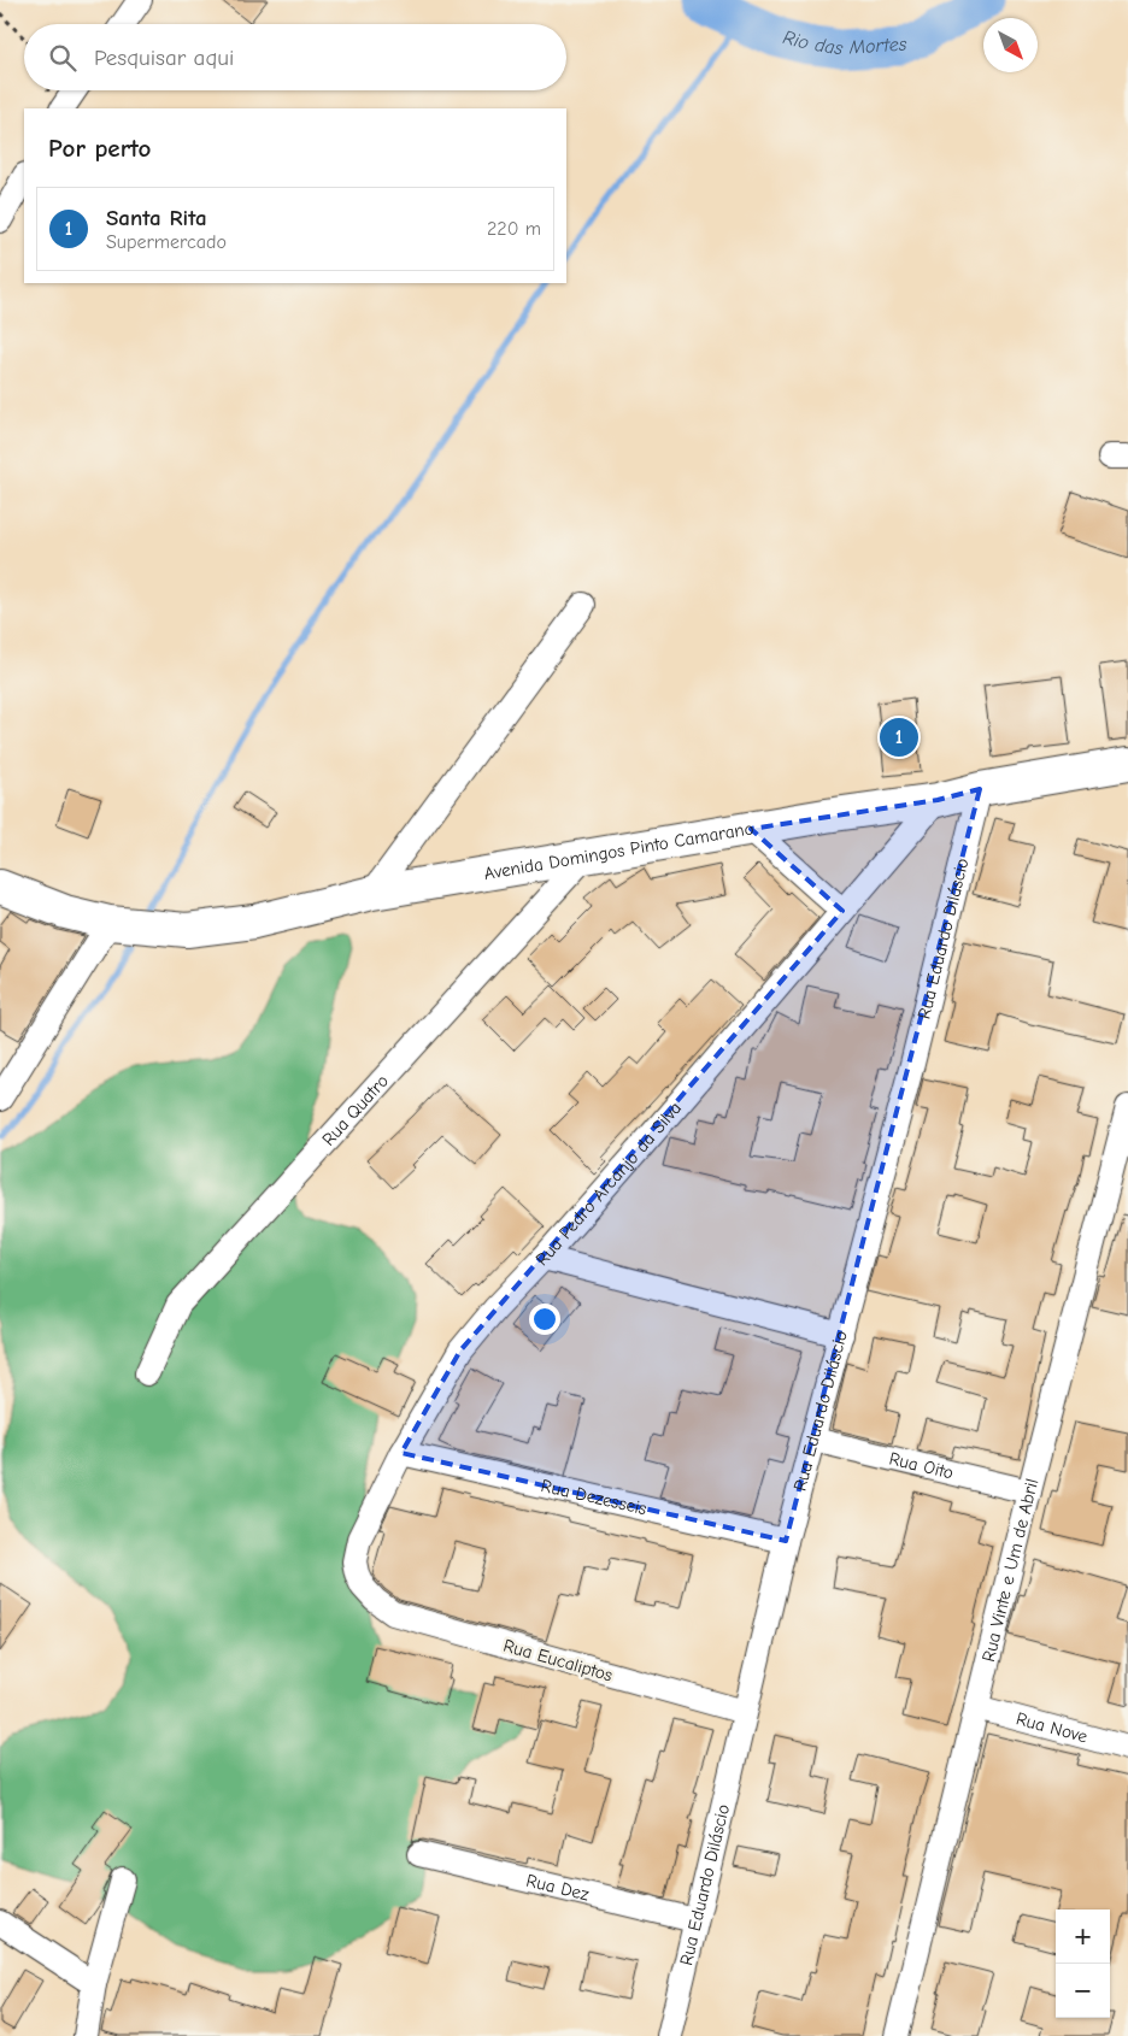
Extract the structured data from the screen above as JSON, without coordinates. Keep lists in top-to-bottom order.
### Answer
{
  "streets": {
    "main road": ["Avenida Domingos Pinto Camarano"],
    "street": [
      "Rua Eduardo Diláscio",
      "Rua Quatro",
      "Rua Pedro Arcanjo da Silva",
      "Rua Oito",
      "Rua Dezesseis",
      "Rua Vinte e Um de Abril",
      "Rua Eucaliptos",
      "Rua Nove",
      "Rua Dez"
    ]
  },
  "crossings": [
    ["Avenida Domingos Pinto Camarano", "Rua Eduardo Diláscio"],
    ["Avenida Domingos Pinto Camarano", "Rua Quatro"],
    ["Avenida Domingos Pinto Camarano", "Rua Pedro Arcanjo da Silva"],
    ["Rua Eduardo Diláscio", "Rua Oito"],
    ["Rua Eduardo Diláscio", "Rua Dezesseis"],
    ["Rua Eduardo Diláscio", "Rua Eucaliptos"],
    ["Rua Eduardo Diláscio", "Rua Dez"],
    ["Rua Pedro Arcanjo da Silva", "Rua Dezesseis"],
    ["Rua Pedro Arcanjo da Silva", "Rua Eucaliptos"],
    ["Rua Oito", "Rua Vinte e Um de Abril"],
    ["Rua Vinte e Um de Abril", "Rua Nove"]
  ],
  "water": ["Rio das Mortes"],
  "north": "bottom right",
  "page": {
    "search": "Pesquisar aqui",
    "heading": "Por perto",
    "list": [
      {
        "mark": "1",
        "name": "Santa Rita",
        "note": "Supermercado",
        "value": "220 m"
      }
    ],
    "pins": "1",
    "map_buttons": ["+", "−"]
  }
}
